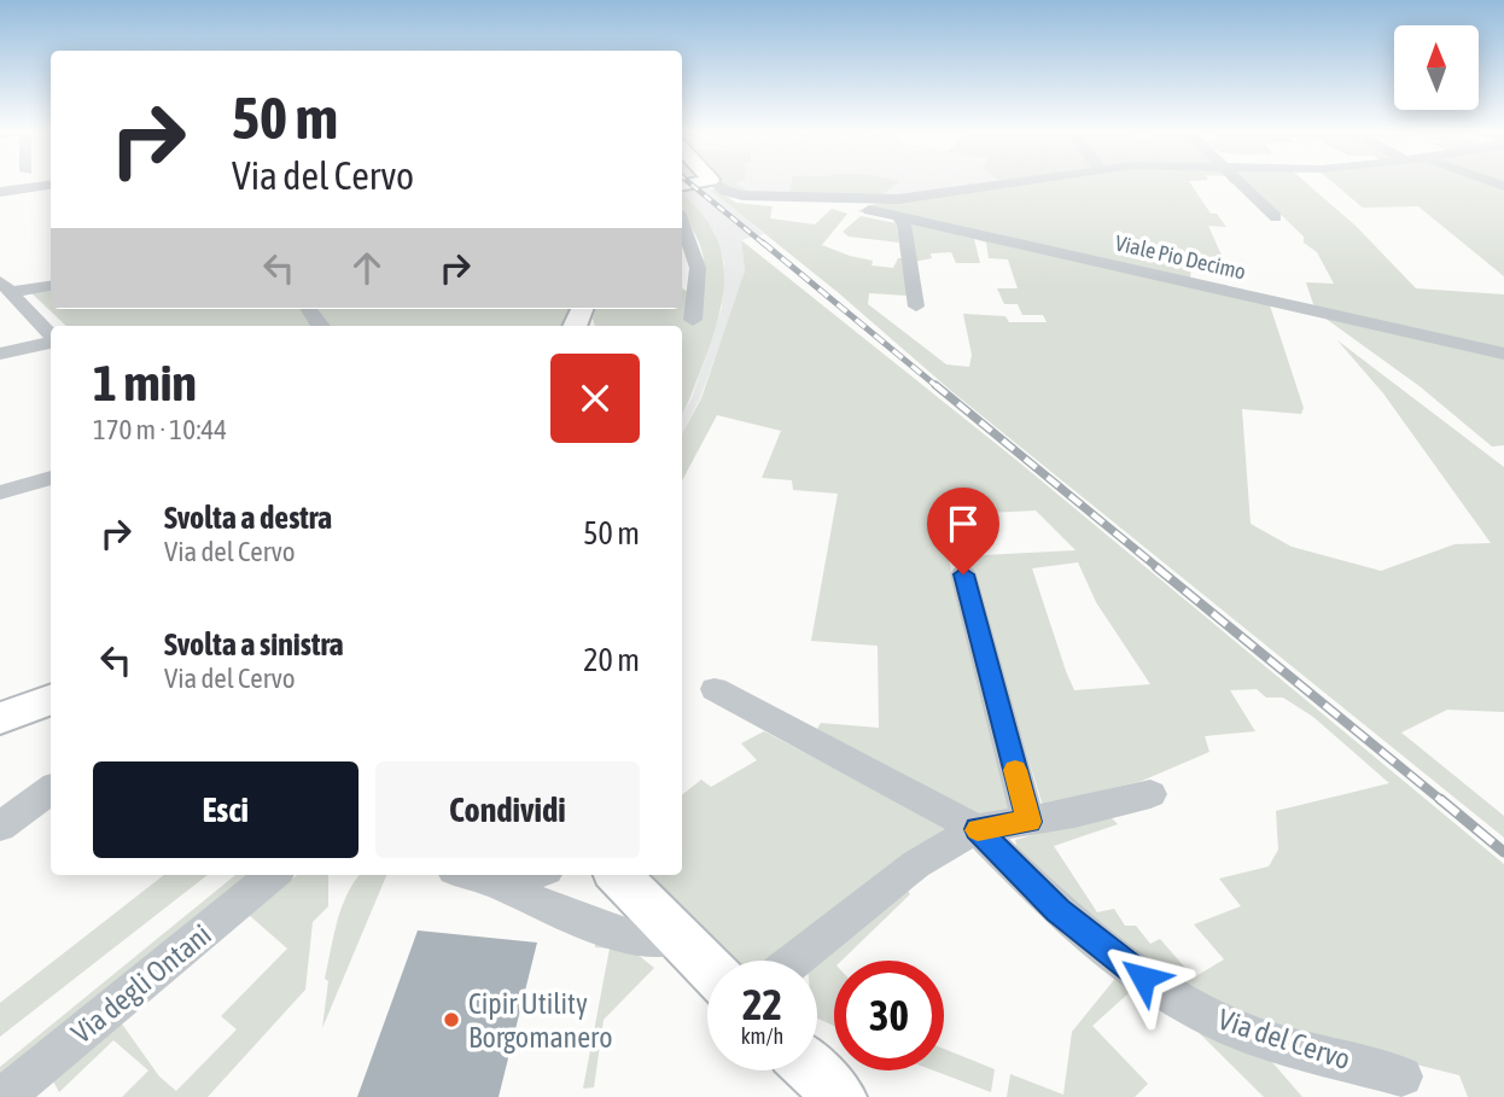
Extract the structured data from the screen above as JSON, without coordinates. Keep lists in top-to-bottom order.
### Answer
{
  "streets": {
    "street": ["Viale Pio Decimo", "Via degli Ontani", "Via del Cervo"]
  },
  "places": ["Cipir Utility Borgomanero"],
  "north": "top",
  "page": {
    "turn": ["50 m", "Via del Cervo"],
    "heading": ["1 min", "170 m · 10:44"],
    "list": [
      {
        "name": "Svolta a destra",
        "note": "Via del Cervo",
        "value": "50 m"
      },
      {
        "name": "Svolta a sinistra",
        "note": "Via del Cervo",
        "value": "20 m"
      }
    ],
    "buttons": ["Esci", "Condividi"],
    "speed": "22 km/h",
    "limit": "30"
  }
}
